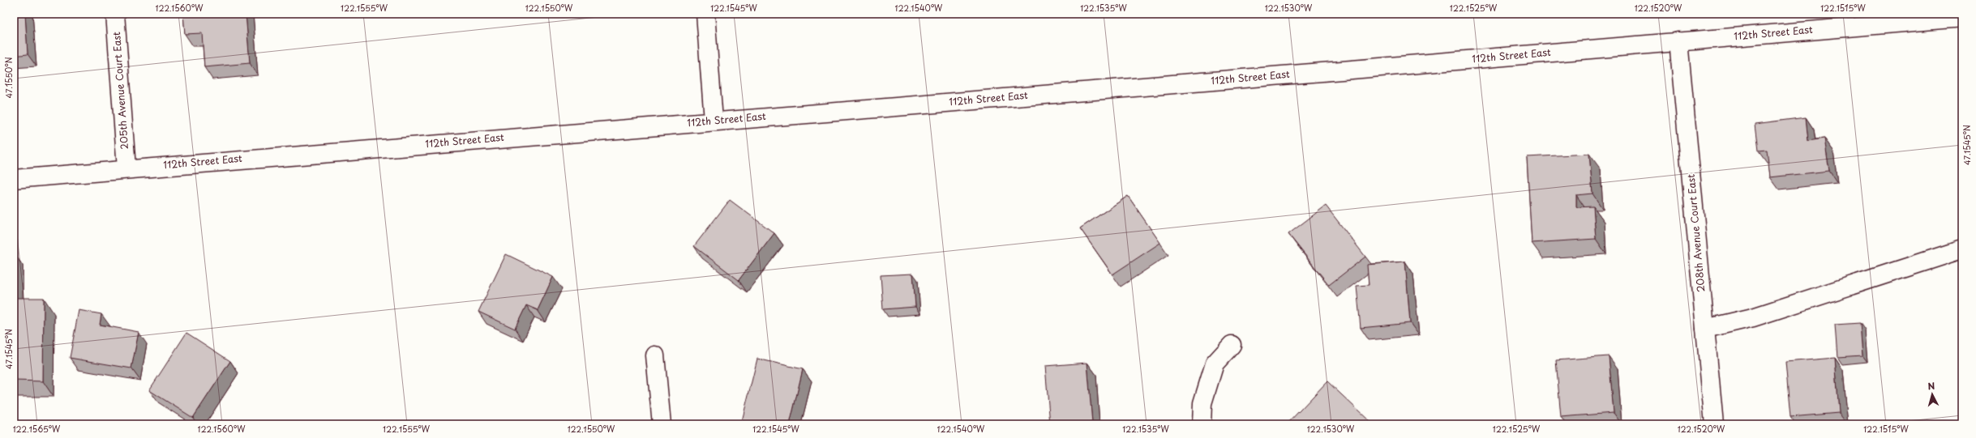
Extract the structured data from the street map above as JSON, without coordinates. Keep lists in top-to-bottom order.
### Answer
{
  "streets": {
    "street": ["112th Street East", "205th Avenue Court East", "208th Avenue Court East"]
  },
  "crossings": [
    ["112th Street East", "205th Avenue Court East"],
    ["112th Street East", "208th Avenue Court East"]
  ],
  "north": "top",
  "coordinates": [
    "122.1560°W",
    "122.1555°W",
    "122.1550°W",
    "122.1545°W",
    "122.1540°W",
    "122.1535°W",
    "122.1530°W",
    "122.1525°W",
    "122.1520°W",
    "122.1515°W",
    "47.1550°N",
    "47.1545°N",
    "122.1565°W"
  ]
}
